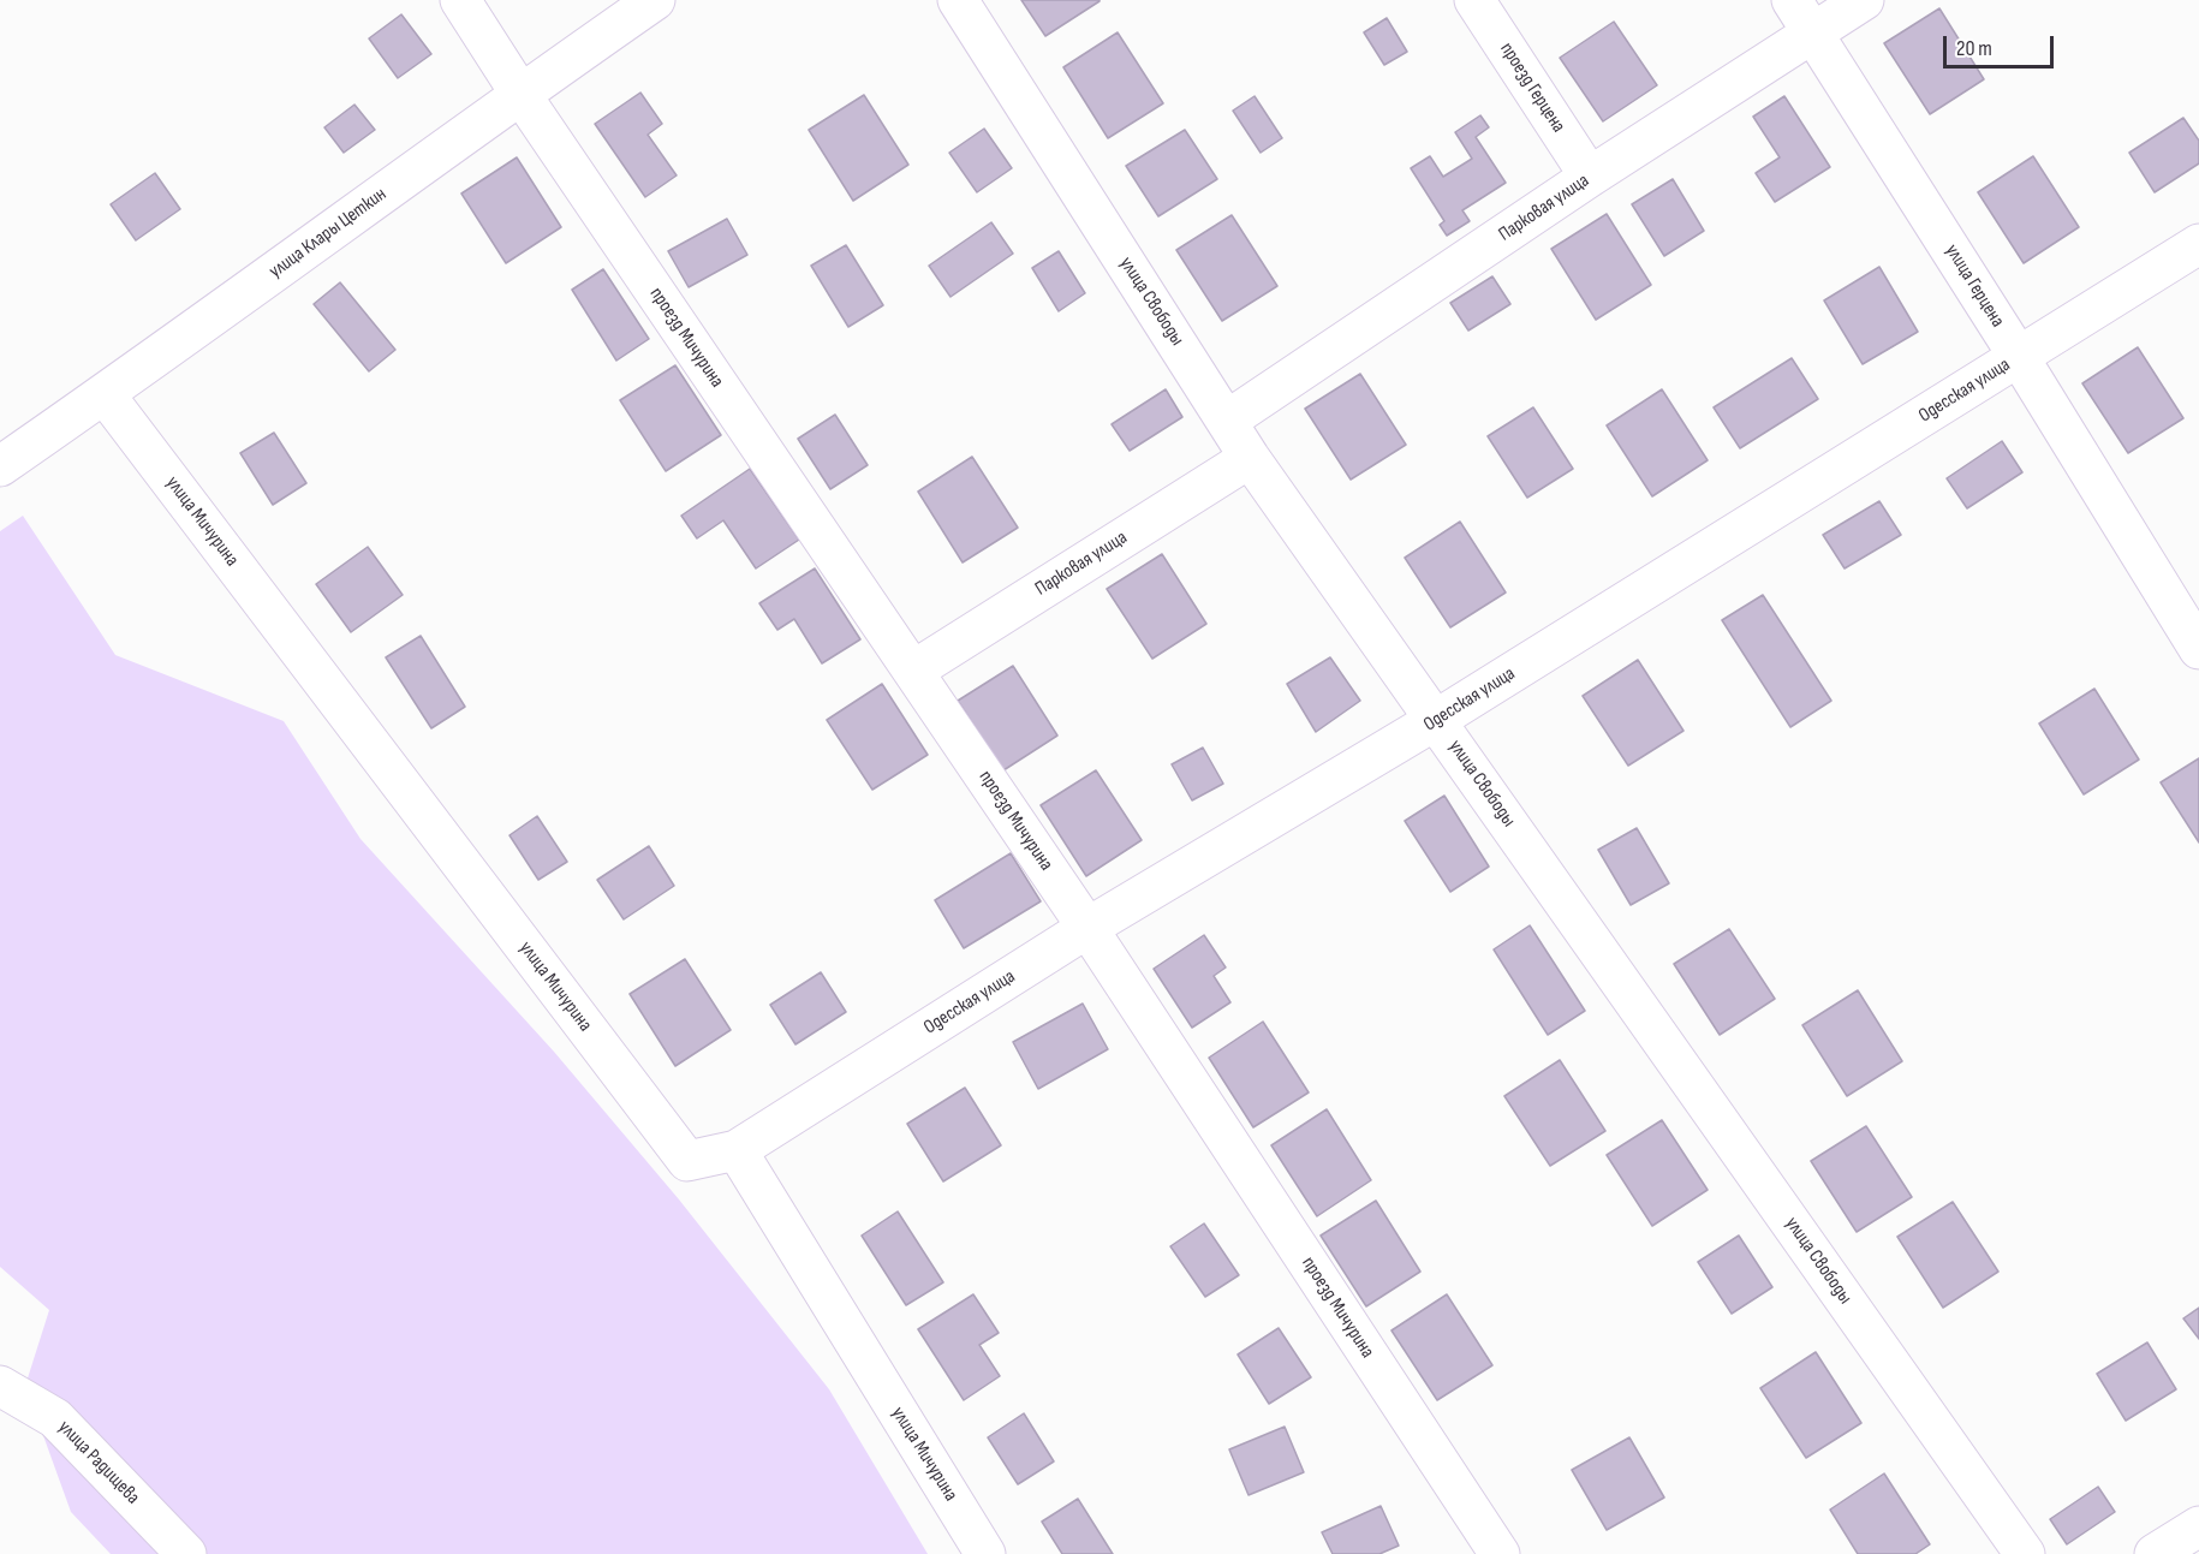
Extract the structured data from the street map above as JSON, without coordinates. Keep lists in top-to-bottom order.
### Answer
{
  "streets": {
    "street": [
      "проезд Герцена",
      "Парковая улица",
      "улица Клары Цеткин",
      "улица Герцена",
      "улица Свободы",
      "проезд Мичурина",
      "Одесская улица",
      "улица Мичурина",
      "улица Радищева"
    ]
  },
  "crossings": [
    ["проезд Герцена", "Парковая улица"],
    ["Парковая улица", "улица Герцена"],
    ["Парковая улица", "улица Свободы"],
    ["Парковая улица", "проезд Мичурина"],
    ["улица Клары Цеткин", "проезд Мичурина"],
    ["улица Клары Цеткин", "улица Мичурина"],
    ["улица Герцена", "Одесская улица"],
    ["улица Свободы", "Одесская улица"],
    ["проезд Мичурина", "Одесская улица"],
    ["Одесская улица", "улица Мичурина"]
  ],
  "scale_bar": "20 m"
}
